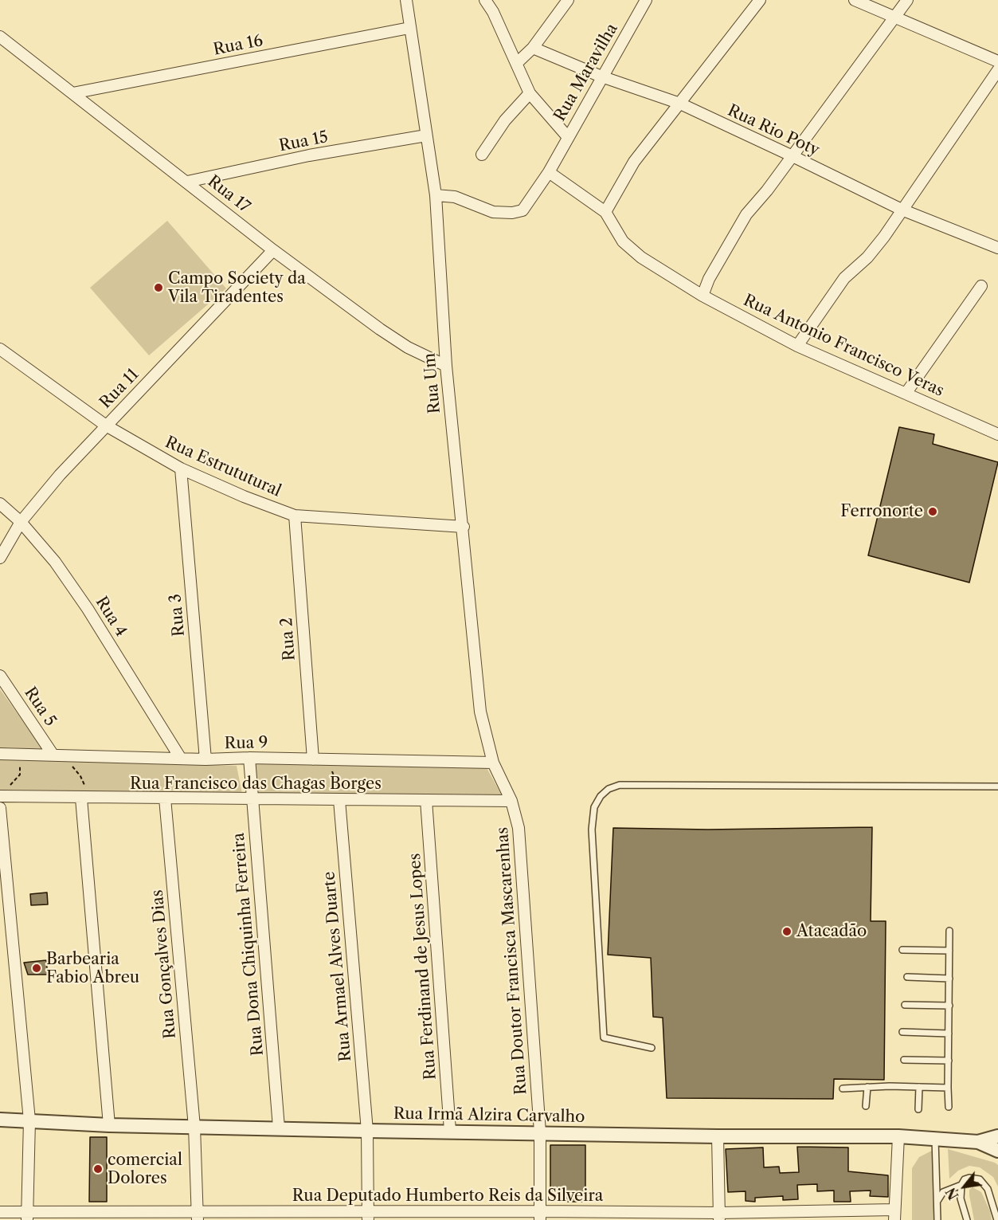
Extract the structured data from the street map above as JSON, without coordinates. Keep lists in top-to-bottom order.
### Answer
{
  "streets": {
    "street": [
      "Rua 16",
      "Rua Maravilha",
      "Rua Rio Poty",
      "Rua 15",
      "Rua 17",
      "Rua Antonio Francisco Veras",
      "Rua Um",
      "Rua 11",
      "Rua Estrututural",
      "Rua 3",
      "Rua 4",
      "Rua 2",
      "Rua 5",
      "Rua 9",
      "Rua Francisco das Chagas Borges",
      "Rua Dona Chiquinha Ferreira",
      "Rua Doutor Francisca Mascarenhas",
      "Rua Gonçalves Dias",
      "Rua Armael Alves Duarte",
      "Rua Ferdinand de Jesus Lopes",
      "Rua Irmã Alzira Carvalho",
      "Rua Deputado Humberto Reis da Silveira"
    ]
  },
  "crossings": [
    ["Rua 16", "Rua 17"],
    ["Rua 16", "Rua Um"],
    ["Rua Maravilha", "Rua Rio Poty"],
    ["Rua Maravilha", "Rua Antonio Francisco Veras"],
    ["Rua 15", "Rua 17"],
    ["Rua 15", "Rua Um"],
    ["Rua 17", "Rua Um"],
    ["Rua 17", "Rua 11"],
    ["Rua Um", "Rua Estrututural"],
    ["Rua Um", "Rua 9"],
    ["Rua Um", "Rua Doutor Francisca Mascarenhas"],
    ["Rua 11", "Rua Estrututural"],
    ["Rua 11", "Rua 4"],
    ["Rua Estrututural", "Rua 3"],
    ["Rua Estrututural", "Rua 2"],
    ["Rua 3", "Rua 9"],
    ["Rua 4", "Rua 9"],
    ["Rua 2", "Rua 9"],
    ["Rua 5", "Rua 9"],
    ["Rua 9", "Rua Dona Chiquinha Ferreira"],
    ["Rua 9", "Rua Doutor Francisca Mascarenhas"],
    ["Rua Francisco das Chagas Borges", "Rua Dona Chiquinha Ferreira"],
    ["Rua Francisco das Chagas Borges", "Rua Doutor Francisca Mascarenhas"],
    ["Rua Francisco das Chagas Borges", "Rua Gonçalves Dias"],
    ["Rua Francisco das Chagas Borges", "Rua Armael Alves Duarte"],
    ["Rua Francisco das Chagas Borges", "Rua Ferdinand de Jesus Lopes"],
    ["Rua Dona Chiquinha Ferreira", "Rua Irmã Alzira Carvalho"],
    ["Rua Doutor Francisca Mascarenhas", "Rua Irmã Alzira Carvalho"],
    ["Rua Doutor Francisca Mascarenhas", "Rua Deputado Humberto Reis da Silveira"],
    ["Rua Gonçalves Dias", "Rua Irmã Alzira Carvalho"],
    ["Rua Gonçalves Dias", "Rua Deputado Humberto Reis da Silveira"],
    ["Rua Armael Alves Duarte", "Rua Irmã Alzira Carvalho"],
    ["Rua Armael Alves Duarte", "Rua Deputado Humberto Reis da Silveira"],
    ["Rua Ferdinand de Jesus Lopes", "Rua Irmã Alzira Carvalho"]
  ],
  "places": [
    "Campo Society da Vila Tiradentes",
    "Ferronorte",
    "Atacadão",
    "Barbearia Fabio Abreu",
    "comercial Dolores"
  ],
  "north": "bottom left"
}
